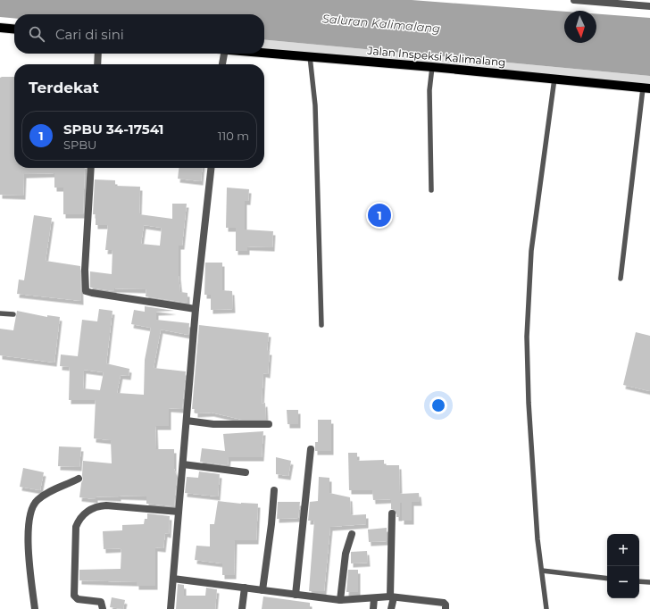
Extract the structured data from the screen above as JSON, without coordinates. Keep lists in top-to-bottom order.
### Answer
{
  "streets": {
    "main road": ["Jalan Inspeksi Kalimalang"]
  },
  "water": ["Saluran Kalimalang"],
  "north": "bottom",
  "page": {
    "search": "Cari di sini",
    "heading": "Terdekat",
    "list": [
      {
        "mark": "1",
        "name": "SPBU 34-17541",
        "note": "SPBU",
        "value": "110 m"
      }
    ],
    "pins": "1",
    "map_buttons": ["+", "−"]
  }
}
